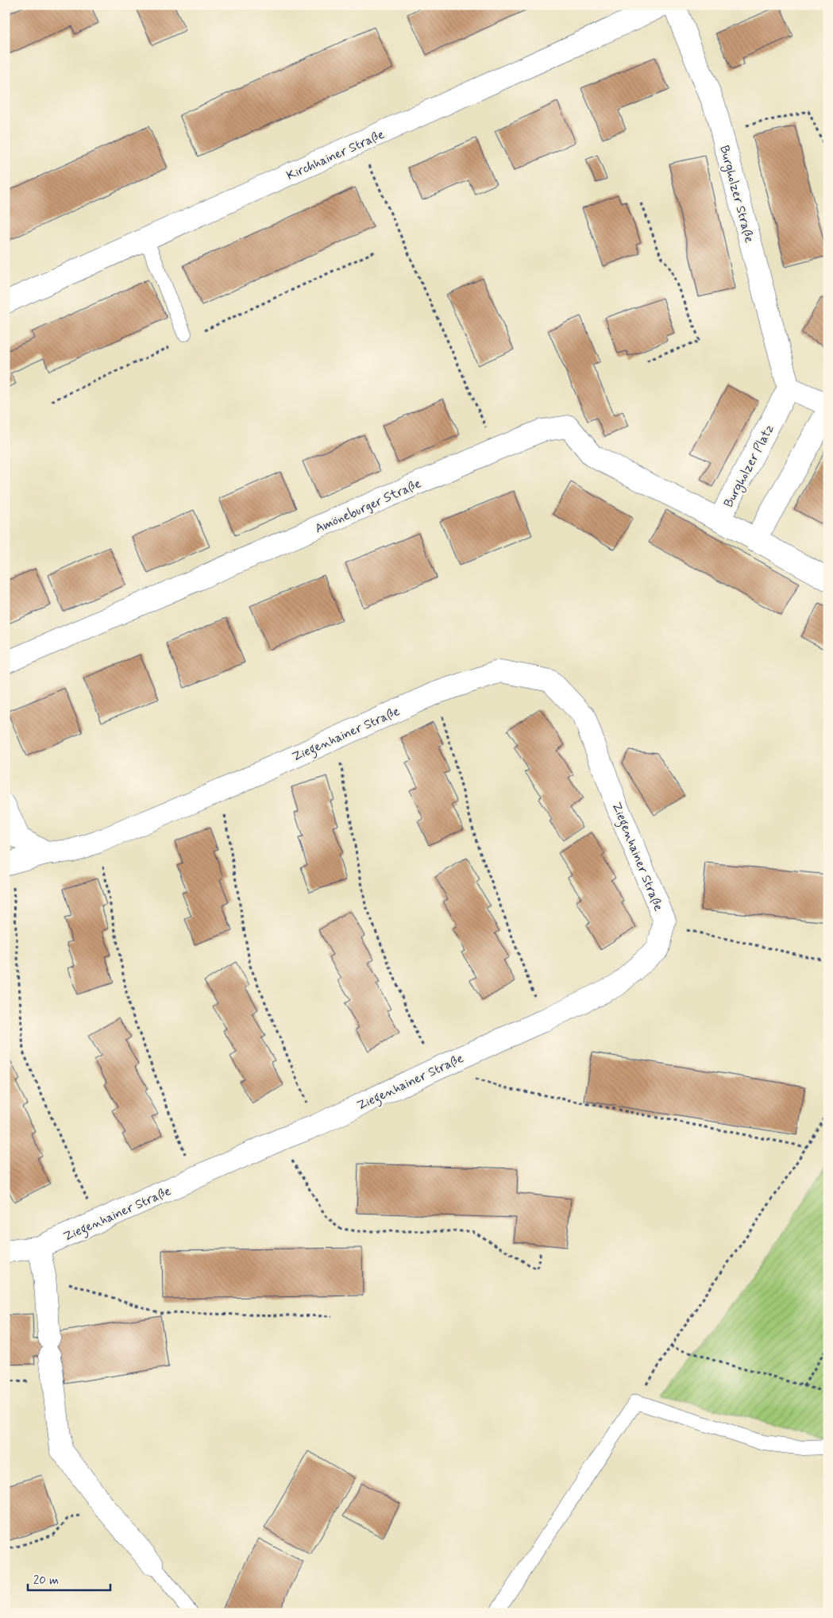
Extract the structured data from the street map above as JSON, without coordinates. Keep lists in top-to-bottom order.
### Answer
{
  "streets": {
    "street": [
      "Kirchhainer Straße",
      "Burgholzer Straße",
      "Burgholzer Platz",
      "Amöneburger Straße",
      "Ziegenhainer Straße"
    ]
  },
  "crossings": [
    ["Burgholzer Straße", "Burgholzer Platz"],
    ["Burgholzer Platz", "Amöneburger Straße"]
  ],
  "scale_bar": "20 m"
}
